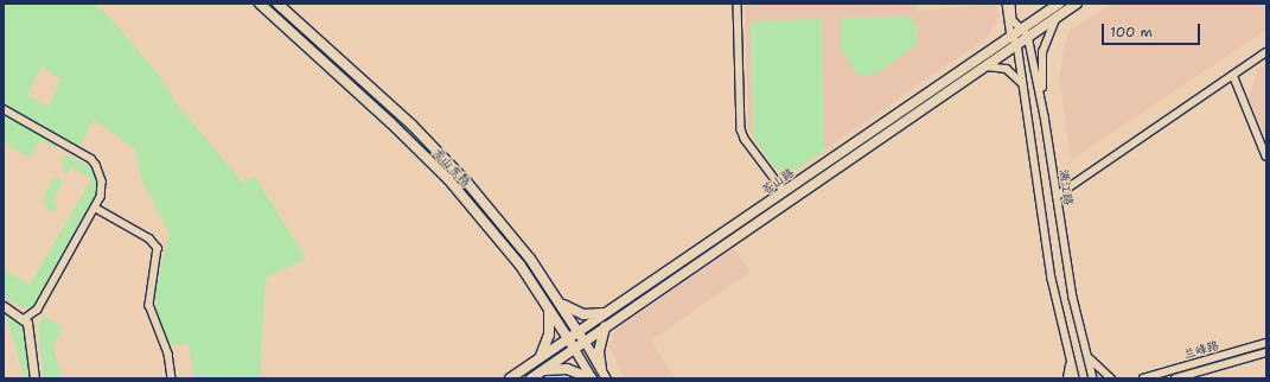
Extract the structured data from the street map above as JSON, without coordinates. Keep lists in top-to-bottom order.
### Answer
{
  "streets": {
    "main road": ["龙山东路", "苍山路"],
    "street": ["满江路", "兰峰路"]
  },
  "crossings": [
    ["龙山东路", "苍山路"],
    ["苍山路", "满江路"]
  ],
  "scale_bar": "100 m"
}
